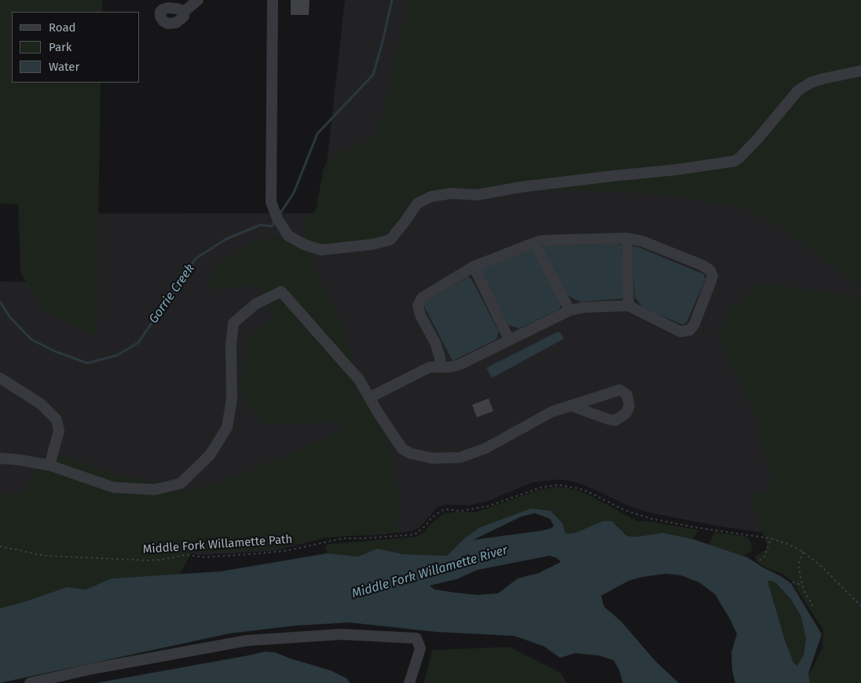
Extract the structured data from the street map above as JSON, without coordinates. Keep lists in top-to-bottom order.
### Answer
{
  "streets": {
    "path": ["Middle Fork Willamette Path"]
  },
  "water": ["Gorrie Creek", "Middle Fork Willamette River"],
  "legend": ["Road", "Park", "Water"]
}
